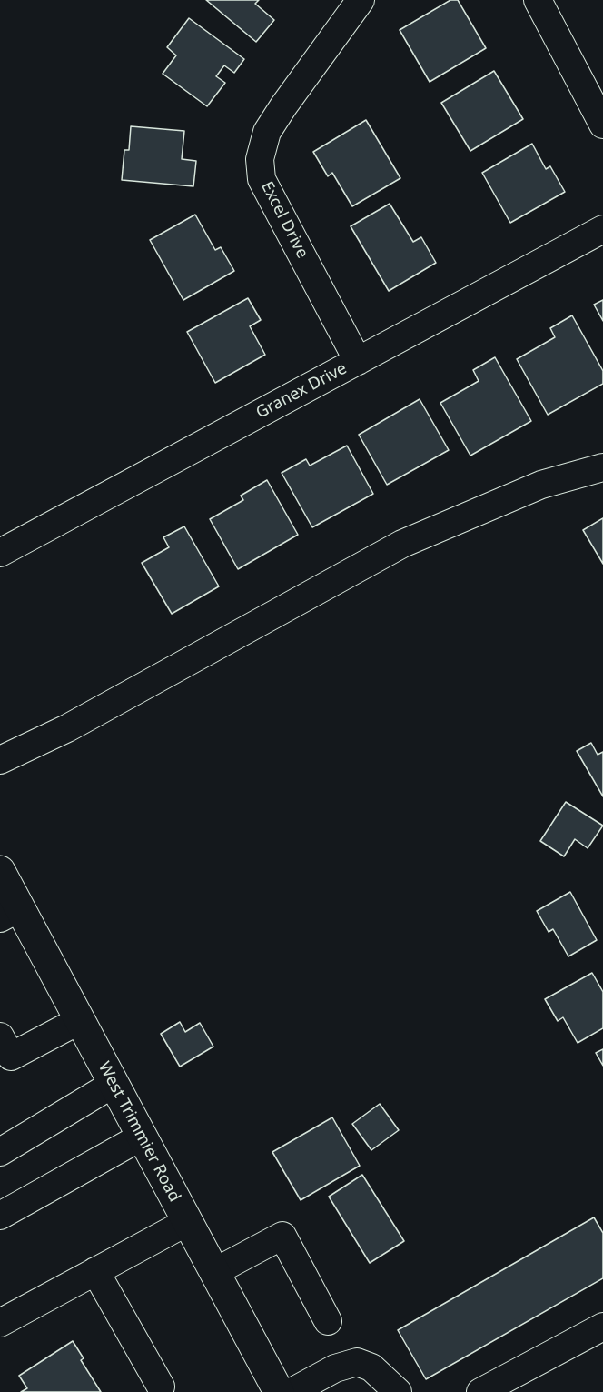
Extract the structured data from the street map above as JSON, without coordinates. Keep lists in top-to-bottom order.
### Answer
{
  "streets": {
    "main road": ["West Trimmier Road"],
    "street": ["Excel Drive", "Granex Drive"]
  },
  "crossings": [
    ["Excel Drive", "Granex Drive"]
  ]
}
